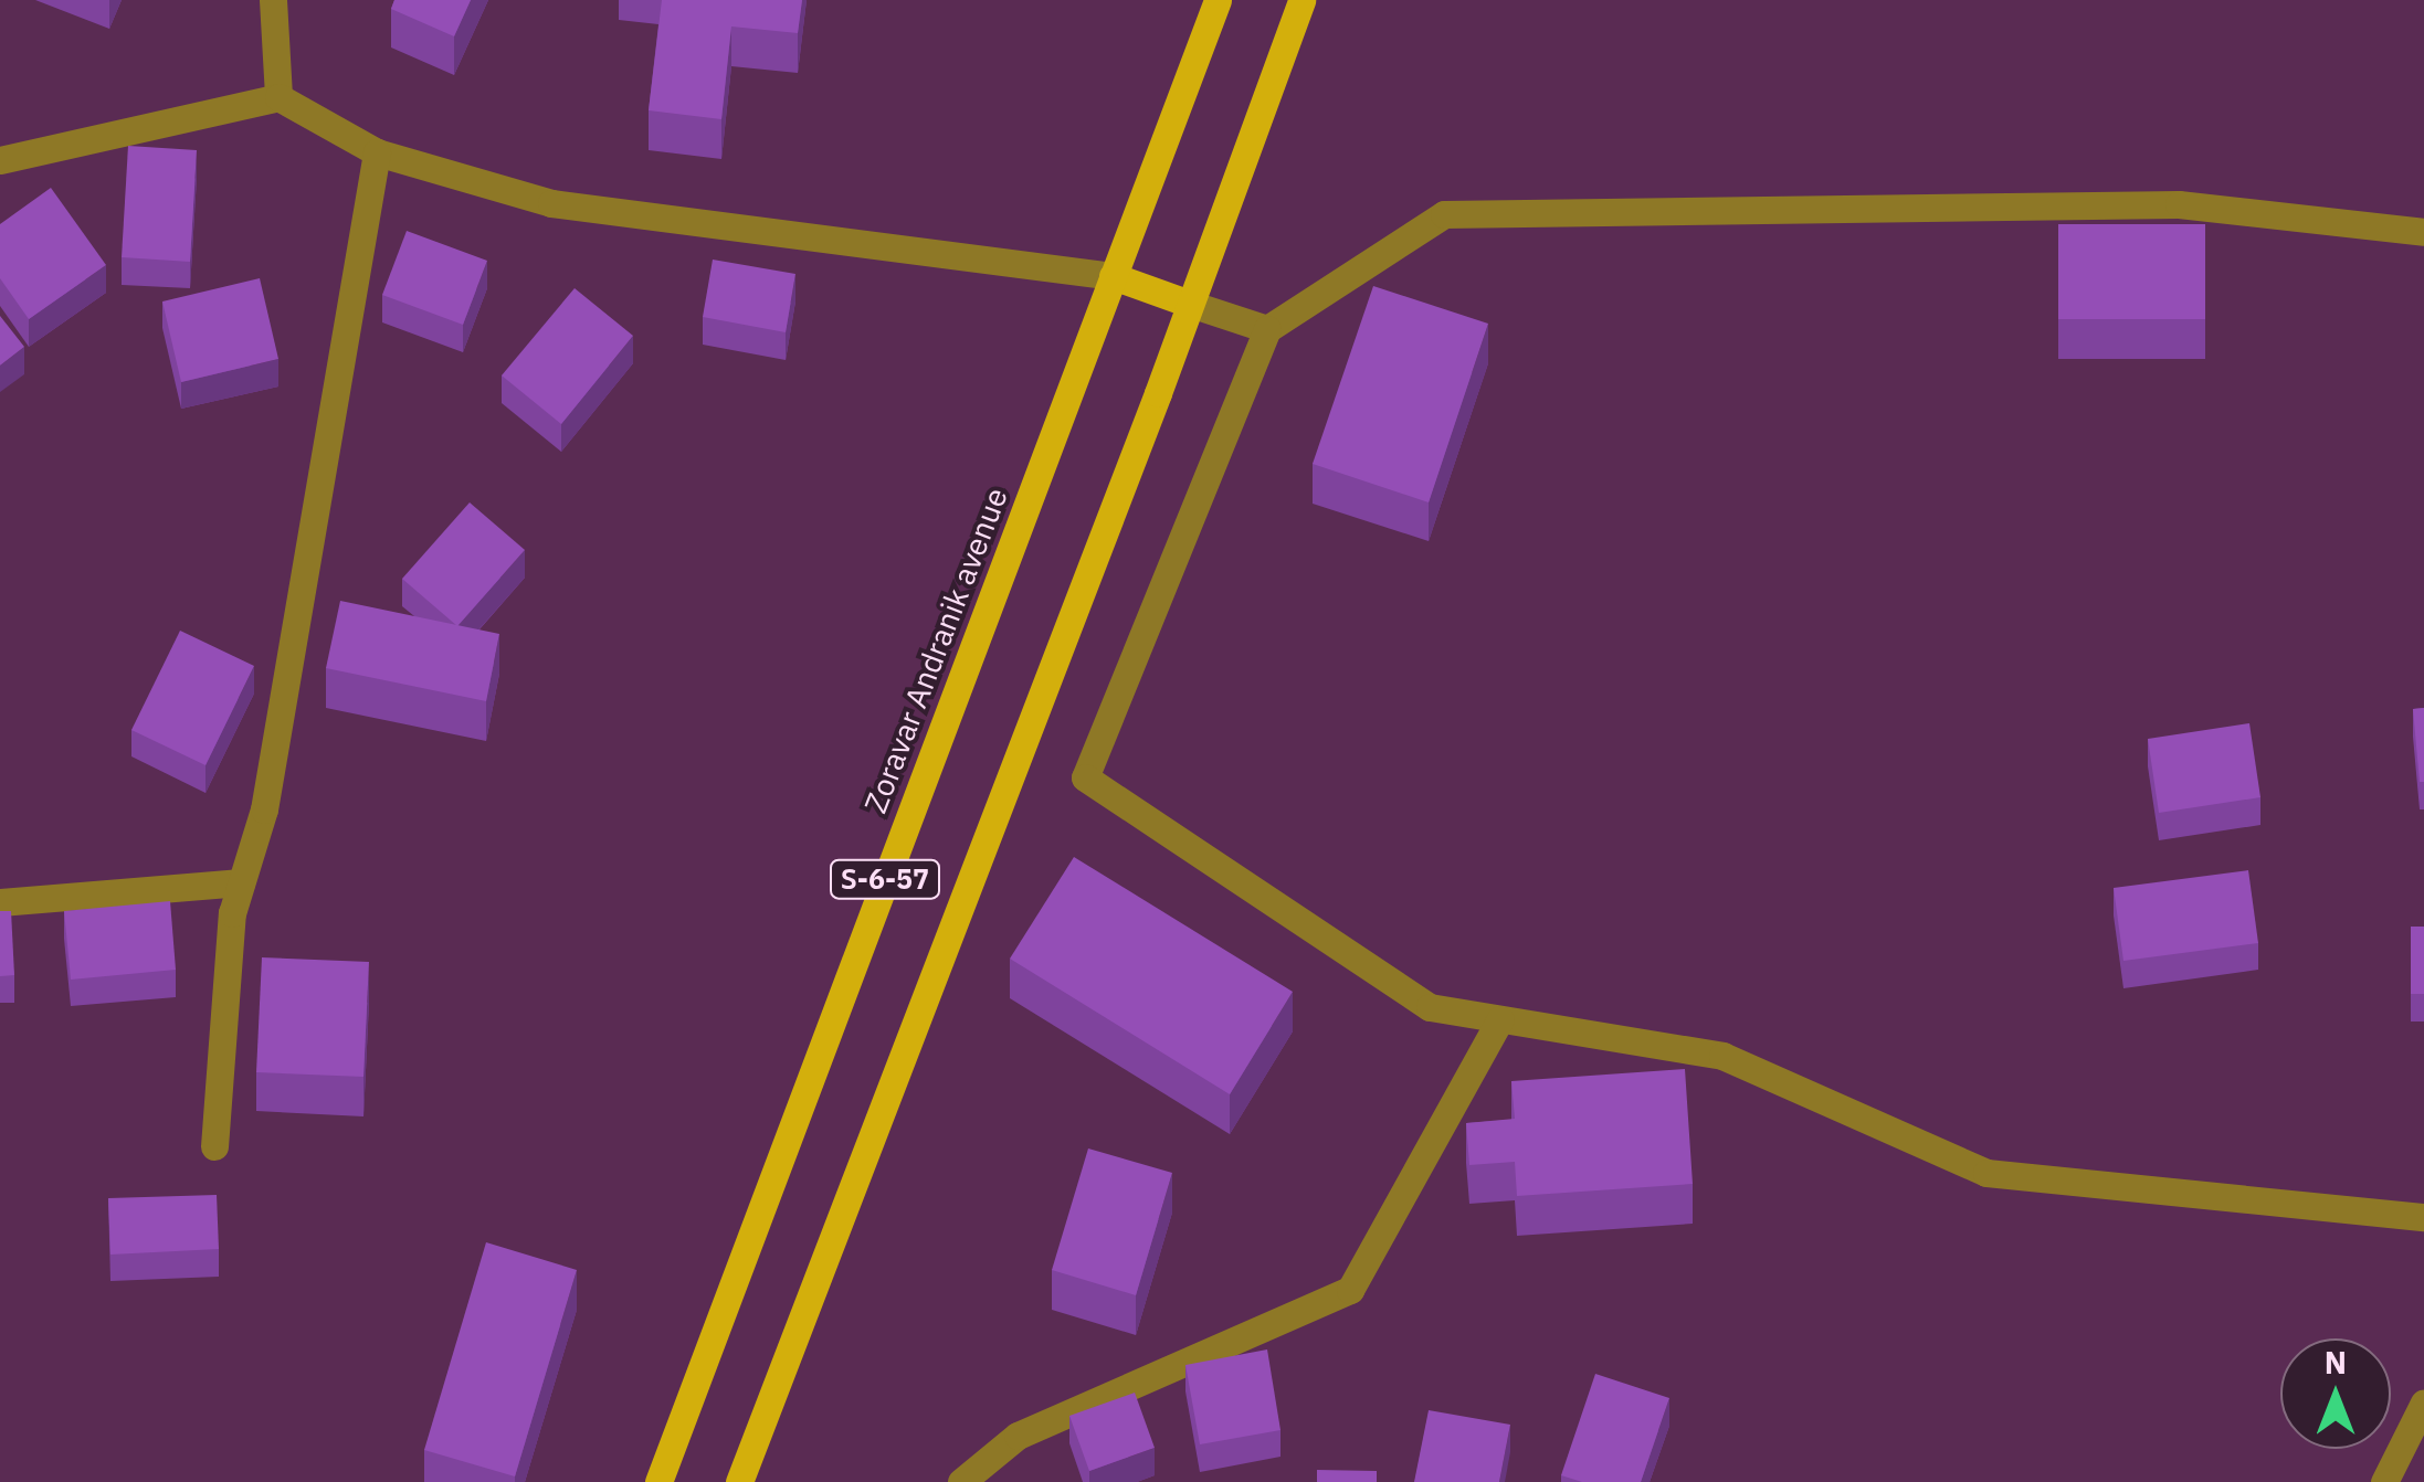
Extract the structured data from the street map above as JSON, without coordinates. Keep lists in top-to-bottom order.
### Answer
{
  "streets": {
    "main road": ["Zoravar Andranik avenue", "Տ-6-57"]
  },
  "north": "top"
}
